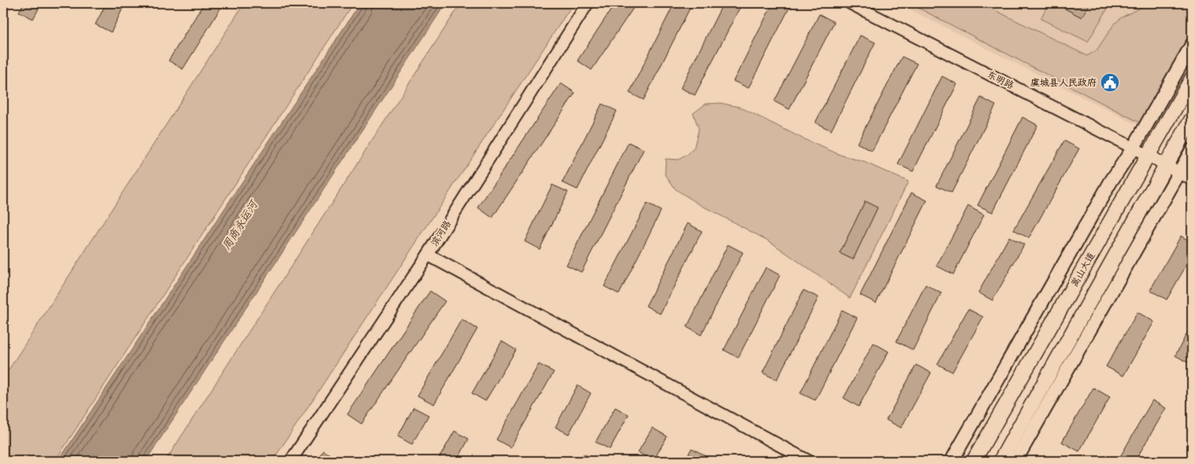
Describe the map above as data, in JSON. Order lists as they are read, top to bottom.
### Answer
{
  "streets": {
    "main road": ["嵩山大道"],
    "street": ["东明路", "滨河路"]
  },
  "crossings": [
    ["东明路", "嵩山大道"]
  ],
  "water": ["周商永运河"],
  "places": {
    "public building": ["虞城县人民政府"]
  }
}
